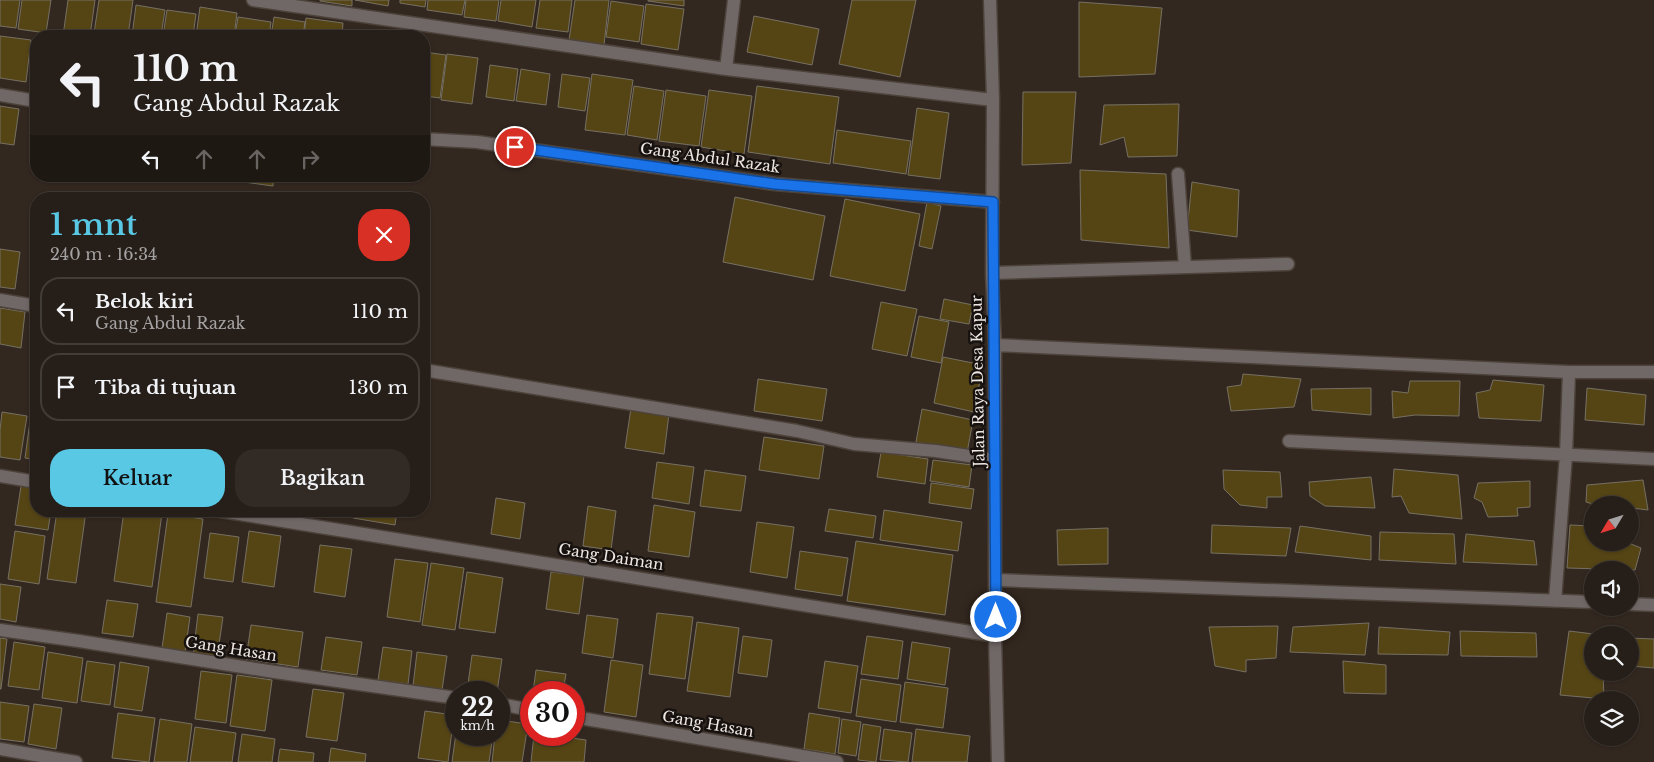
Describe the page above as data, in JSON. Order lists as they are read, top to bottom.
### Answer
{
  "streets": {
    "street": [
      "Gang Abdul Razak",
      "Jalan Raya Desa Kapur",
      "Gang Daiman",
      "Gang Hasan"
    ]
  },
  "crossings": [
    ["Gang Abdul Razak", "Jalan Raya Desa Kapur"],
    ["Jalan Raya Desa Kapur", "Gang Daiman"]
  ],
  "north": "bottom left",
  "page": {
    "turn": ["110 m", "Gang Abdul Razak"],
    "heading": ["1 mnt", "240 m · 16:34"],
    "list": [
      {
        "name": "Belok kiri",
        "note": "Gang Abdul Razak",
        "value": "110 m"
      },
      {
        "name": "Tiba di tujuan",
        "value": "130 m"
      }
    ],
    "buttons": ["Keluar", "Bagikan"],
    "speed": "22 km/h",
    "limit": "30"
  }
}
